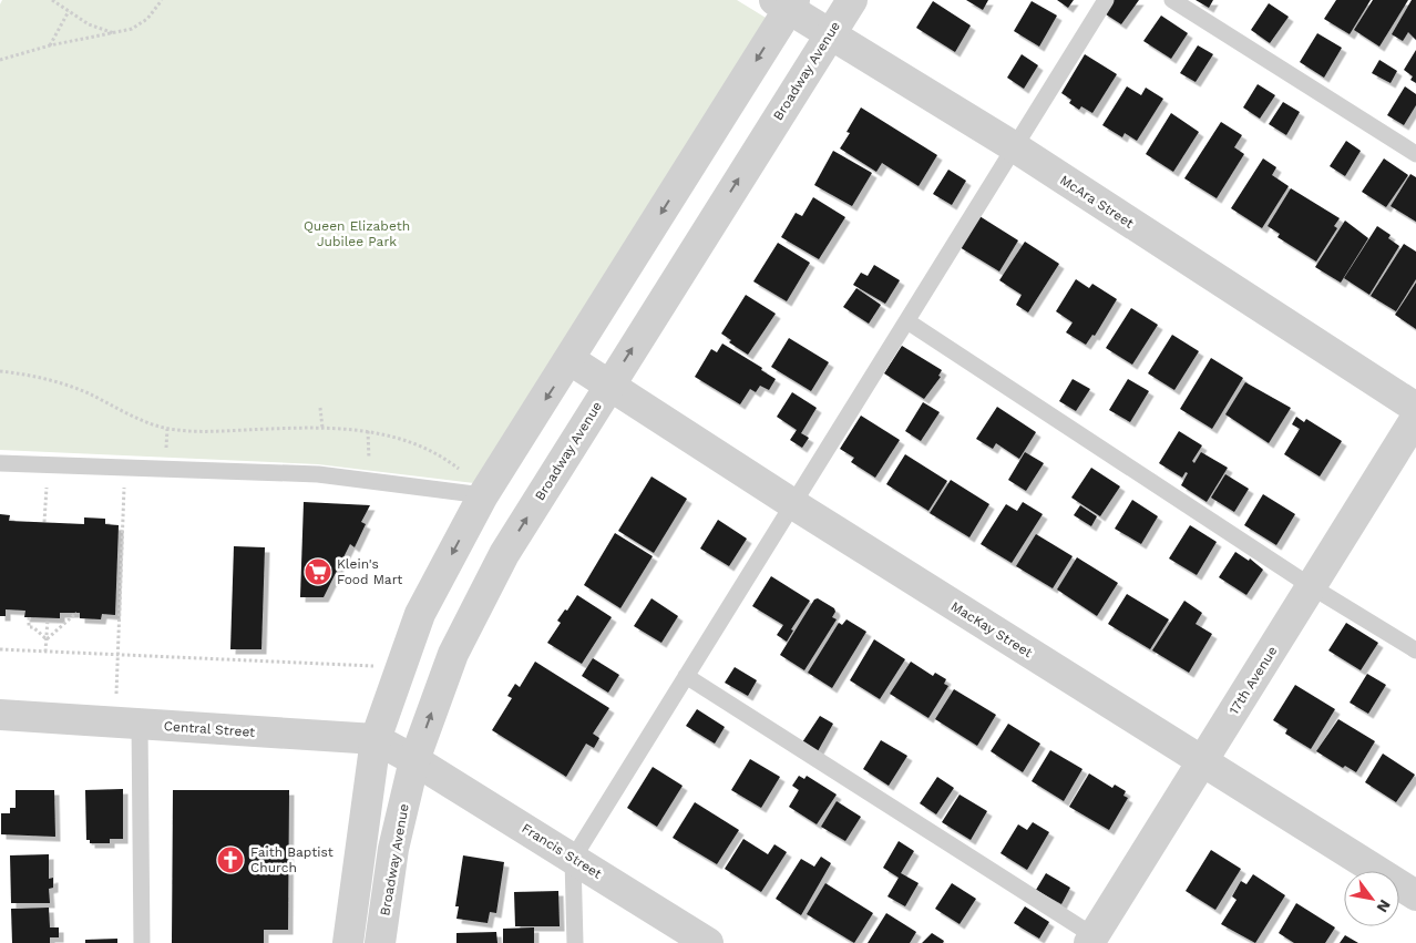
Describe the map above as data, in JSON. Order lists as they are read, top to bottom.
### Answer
{
  "streets": {
    "street": [
      "Broadway Avenue",
      "McAra Street",
      "MacKay Street",
      "17th Avenue",
      "Central Street",
      "Francis Street"
    ]
  },
  "crossings": [
    ["Broadway Avenue", "McAra Street"],
    ["Broadway Avenue", "MacKay Street"],
    ["Broadway Avenue", "Central Street"],
    ["Broadway Avenue", "Francis Street"],
    ["MacKay Street", "17th Avenue"],
    ["Central Street", "Francis Street"]
  ],
  "parks": ["Queen Elizabeth Jubilee Park"],
  "places": {
    "supermarket": ["Klein's Food Mart"],
    "church": ["Faith Baptist Church"]
  },
  "north": "bottom right"
}
